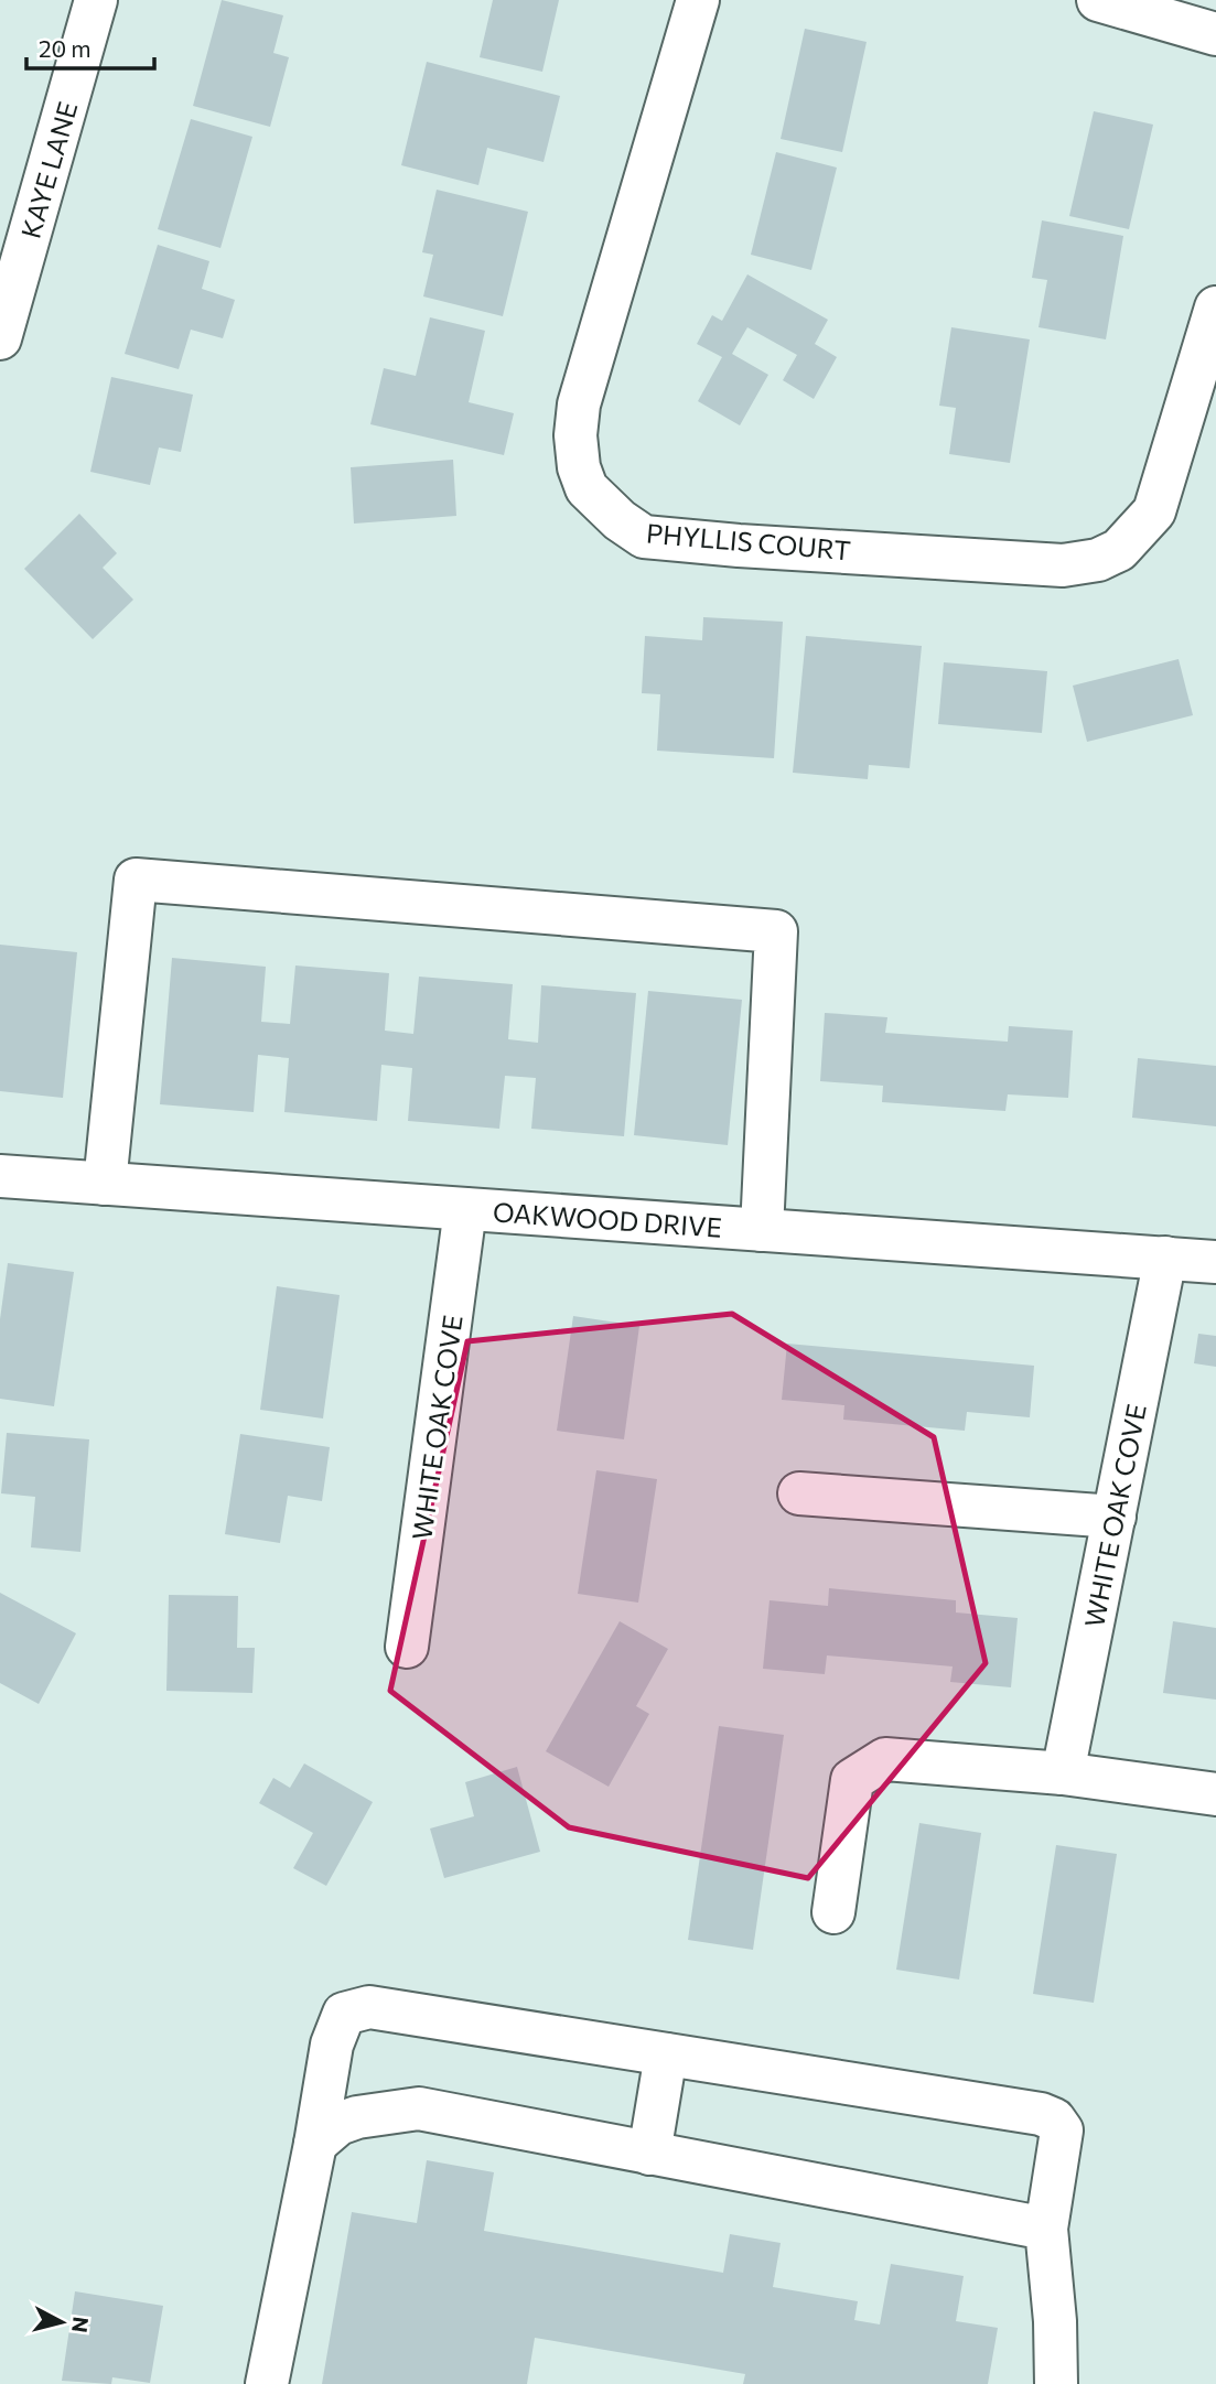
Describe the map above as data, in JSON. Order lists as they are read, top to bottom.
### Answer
{
  "streets": {
    "street": [
      "KAYE LANE",
      "PHYLLIS COURT",
      "OAKWOOD DRIVE",
      "WHITE OAK COVE"
    ]
  },
  "crossings": [
    ["OAKWOOD DRIVE", "WHITE OAK COVE"]
  ],
  "scale_bar": "20 m",
  "north": "right"
}
